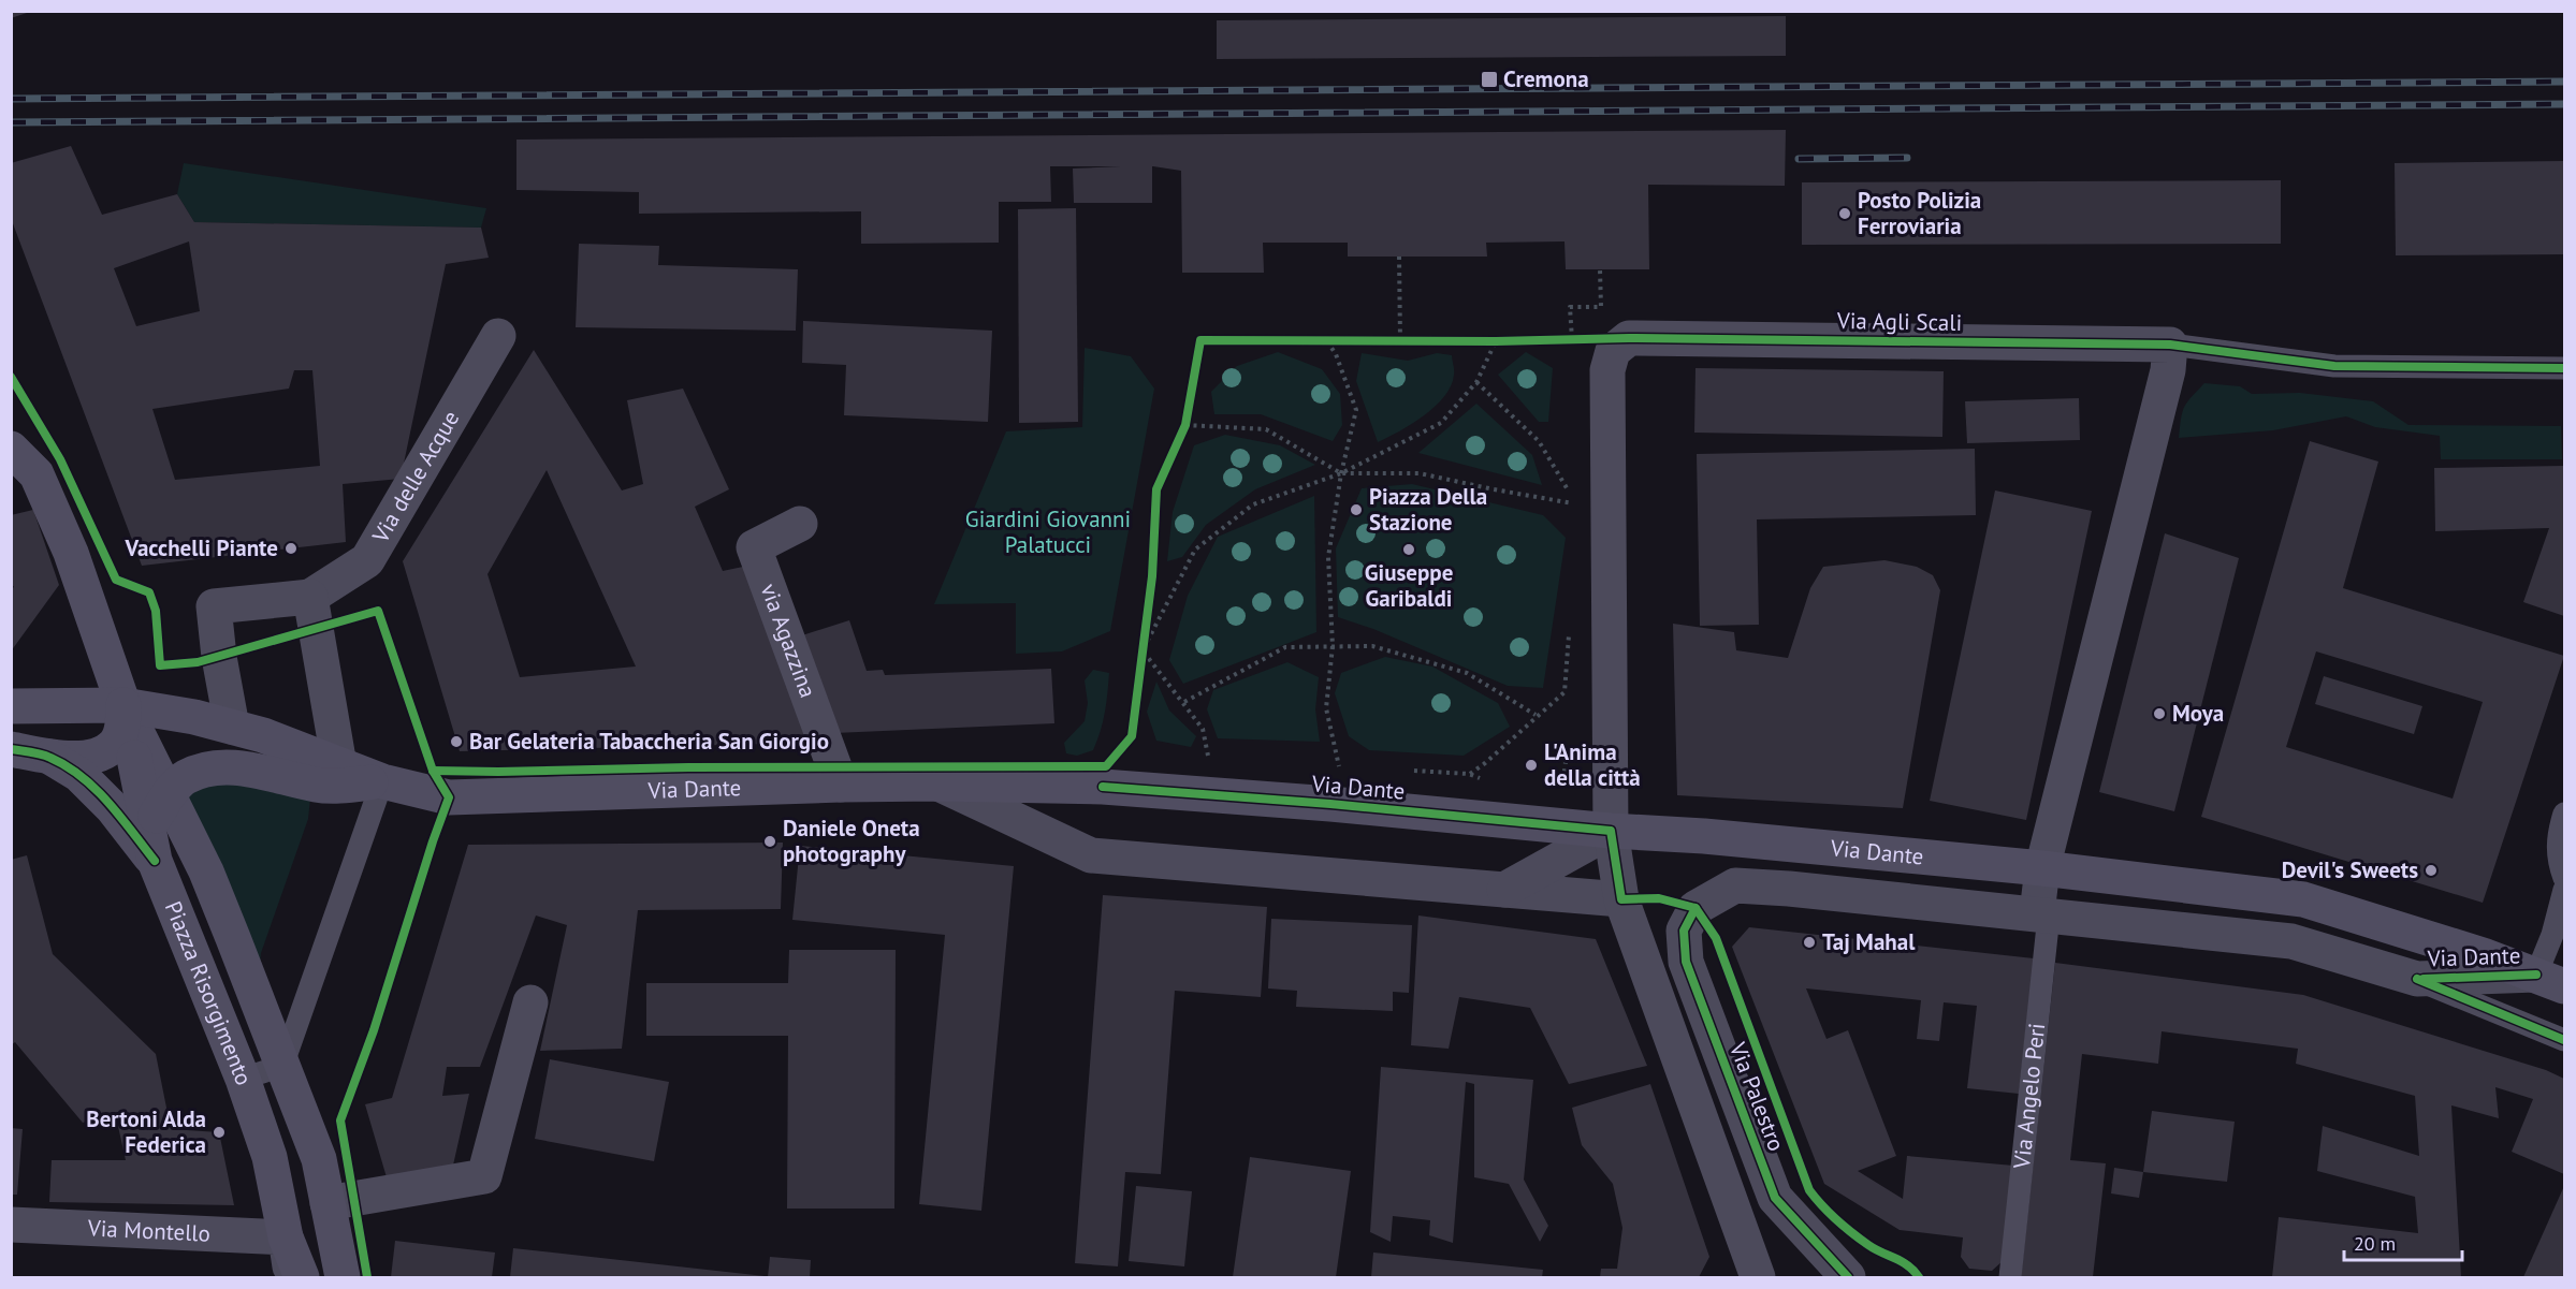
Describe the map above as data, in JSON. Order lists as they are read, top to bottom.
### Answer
{
  "streets": {
    "main road": ["Via Dante", "Piazza Risorgimento"],
    "street": [
      "Via Agli Scali",
      "Via delle Acque",
      "via Agazzina",
      "Via Palestro",
      "Via Montello"
    ],
    "lane": ["Via Angelo Peri"]
  },
  "crossings": [
    ["via Agazzina", "Via Dante"],
    ["Via Dante", "Via Palestro"],
    ["Via Dante", "Via Angelo Peri"],
    ["Piazza Risorgimento", "Via Montello"]
  ],
  "parks": ["Giardini Giovanni Palatucci"],
  "places": {
    "transit": ["Cremona"],
    "other": [
      "Posto Polizia Ferroviaria",
      "Piazza Della Stazione",
      "Vacchelli Piante",
      "Giuseppe Garibaldi",
      "Moya",
      "Bar Gelateria Tabaccheria San Giorgio",
      "L'Anima della città",
      "Daniele Oneta photography",
      "Devil's Sweets",
      "Taj Mahal",
      "Bertoni Alda Federica"
    ]
  },
  "scale_bar": "20 m"
}
